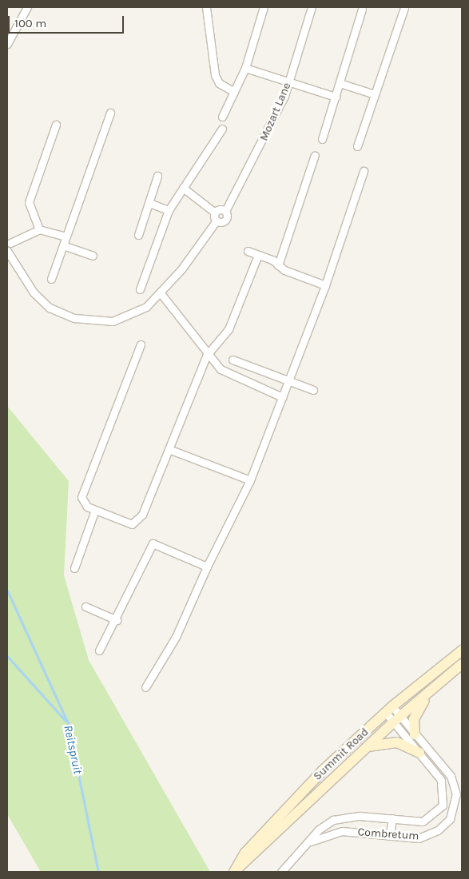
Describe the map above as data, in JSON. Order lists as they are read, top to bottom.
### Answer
{
  "streets": {
    "main road": ["Summit Road"],
    "street": ["Mozart Lane", "Combretum"]
  },
  "crossings": [
    ["Summit Road", "Combretum"]
  ],
  "water": ["Reitspruit"],
  "scale_bar": "100 m"
}
